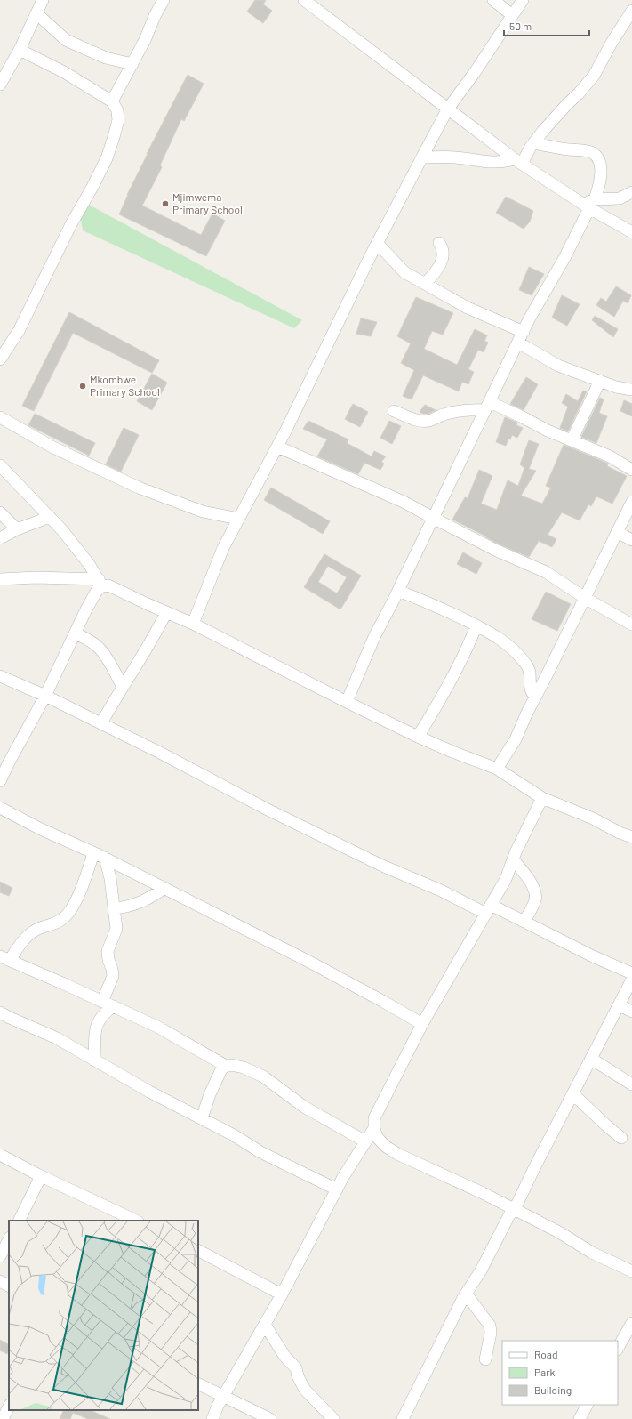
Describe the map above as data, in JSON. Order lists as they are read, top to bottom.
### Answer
{
  "places": ["Mjimwema Primary School", "Mkombwe Primary School"],
  "legend": ["Road", "Park", "Building"],
  "scale_bar": "50 m"
}
